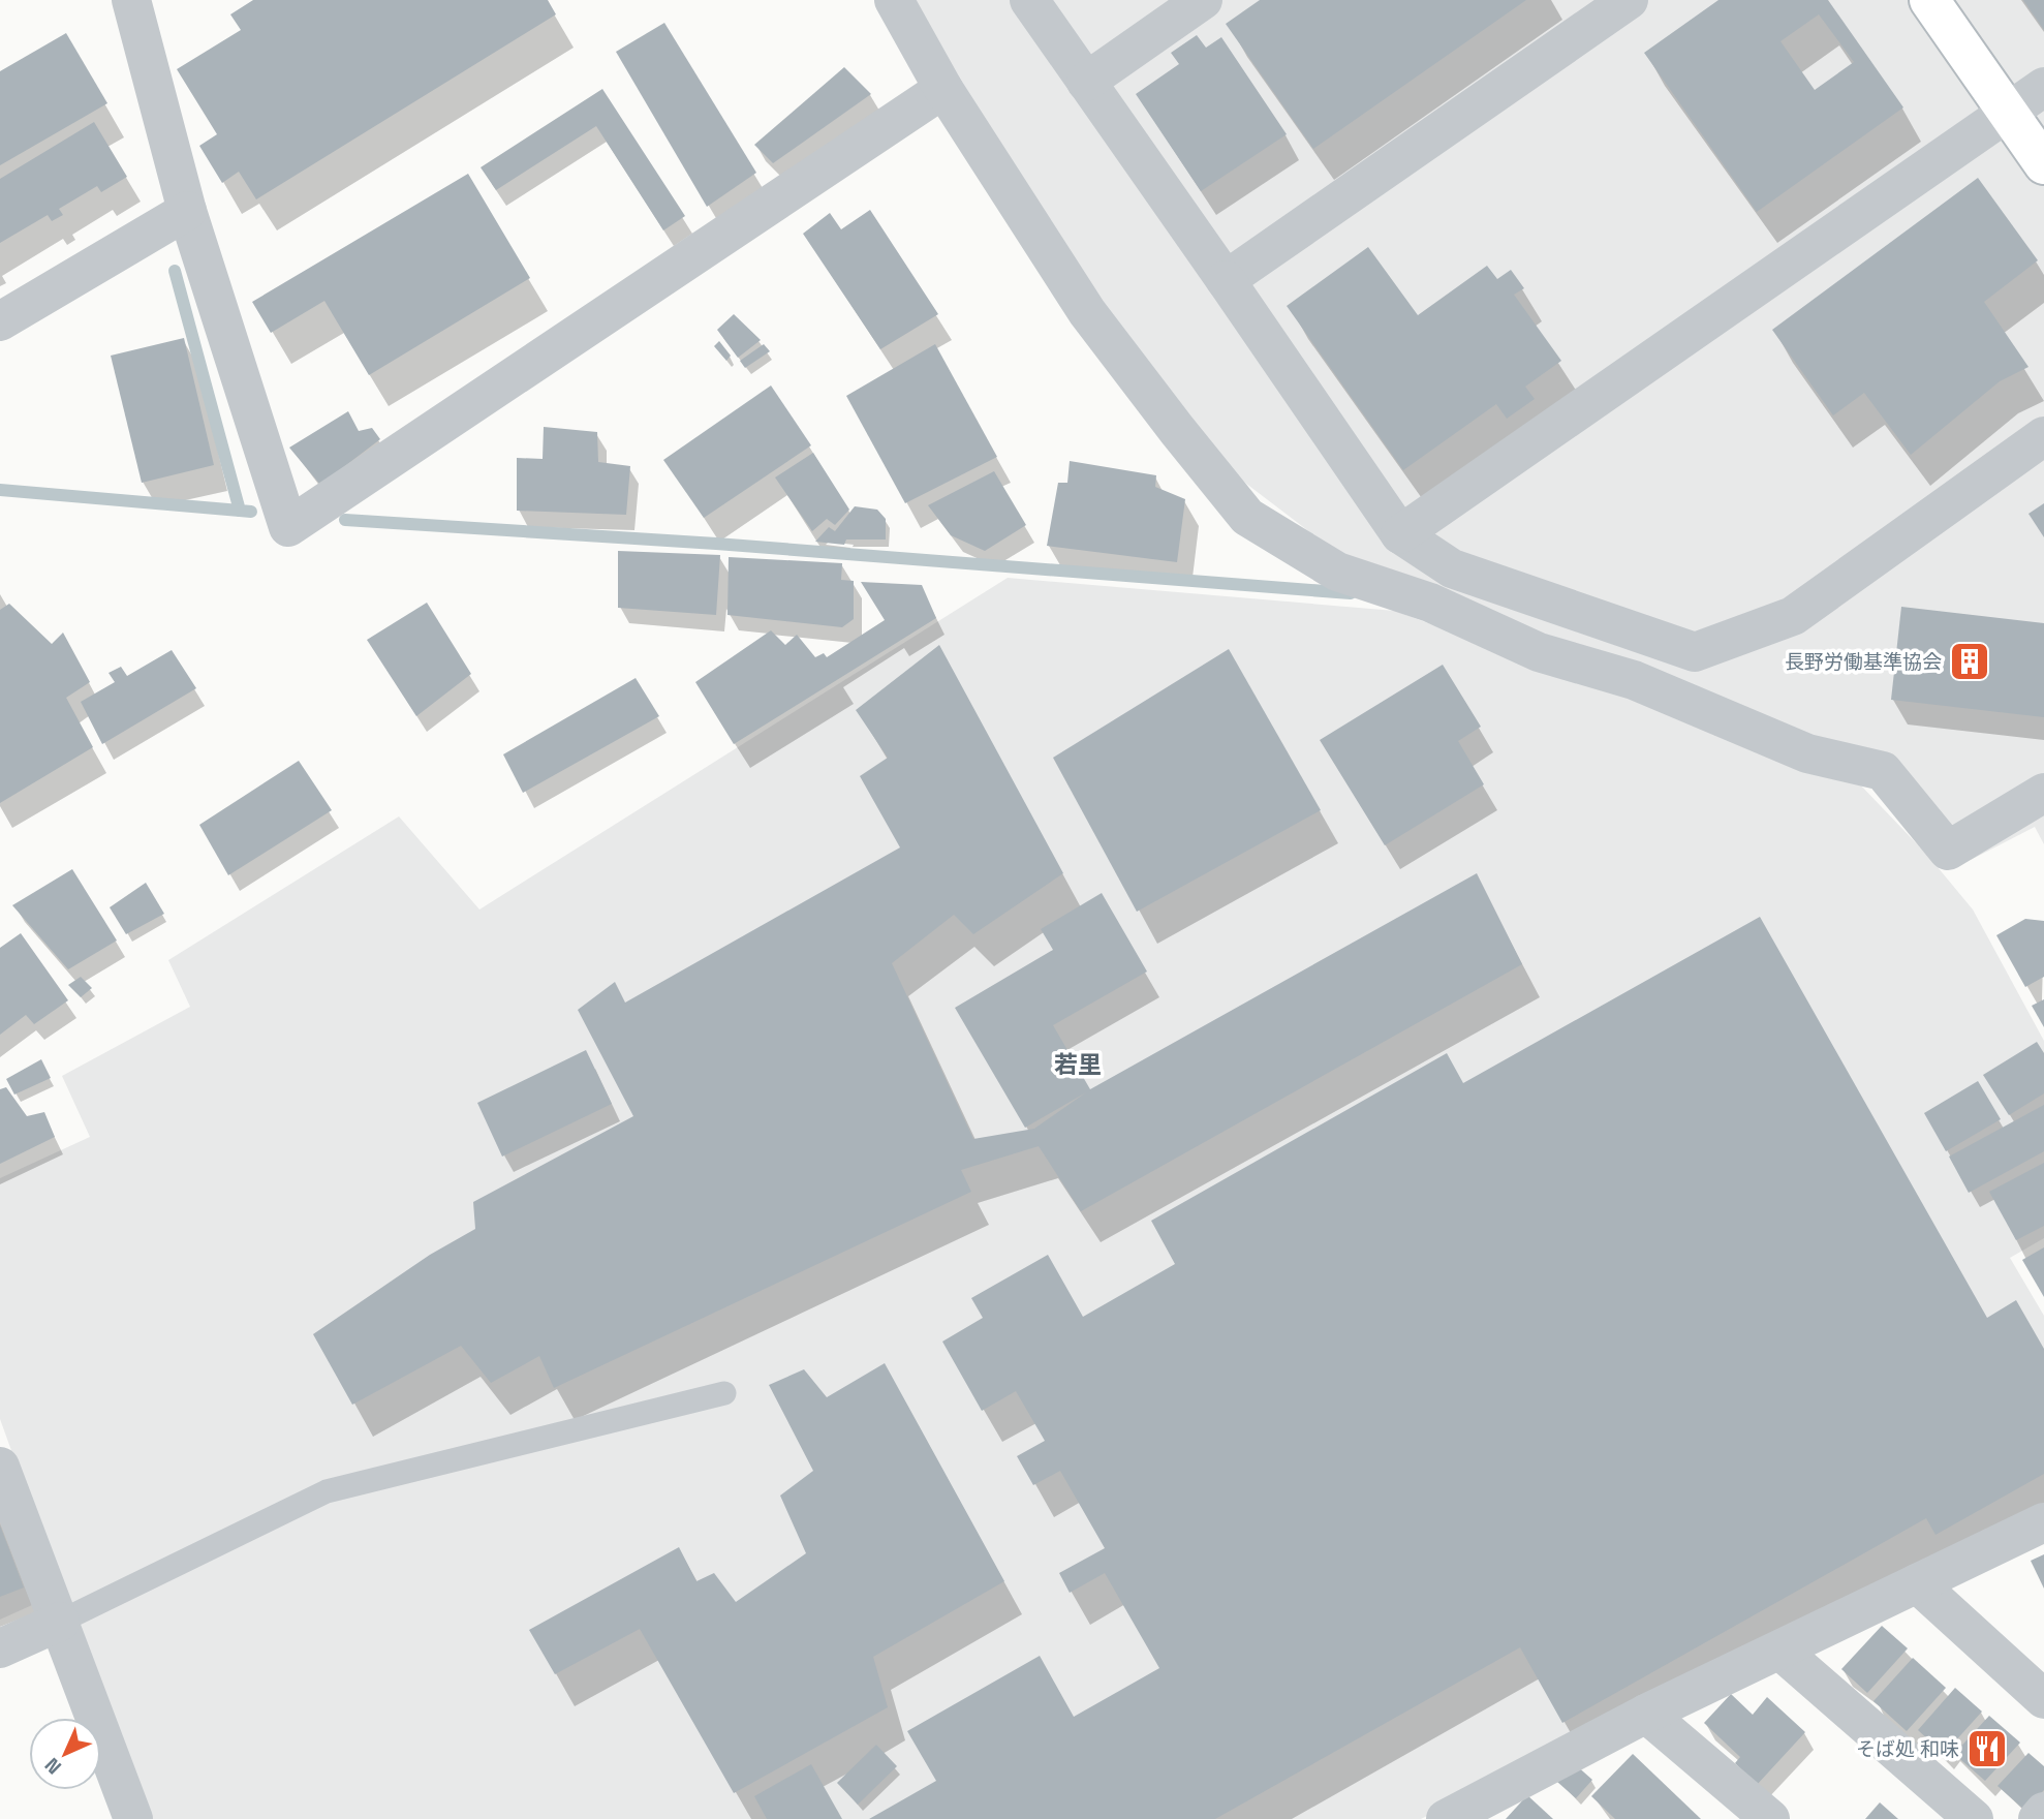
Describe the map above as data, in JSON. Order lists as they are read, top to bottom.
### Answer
{
  "districts": ["若里"],
  "places": {
    "building": ["長野労働基準協会"],
    "restaurant": ["そば処 和味"]
  },
  "north": "bottom left"
}
